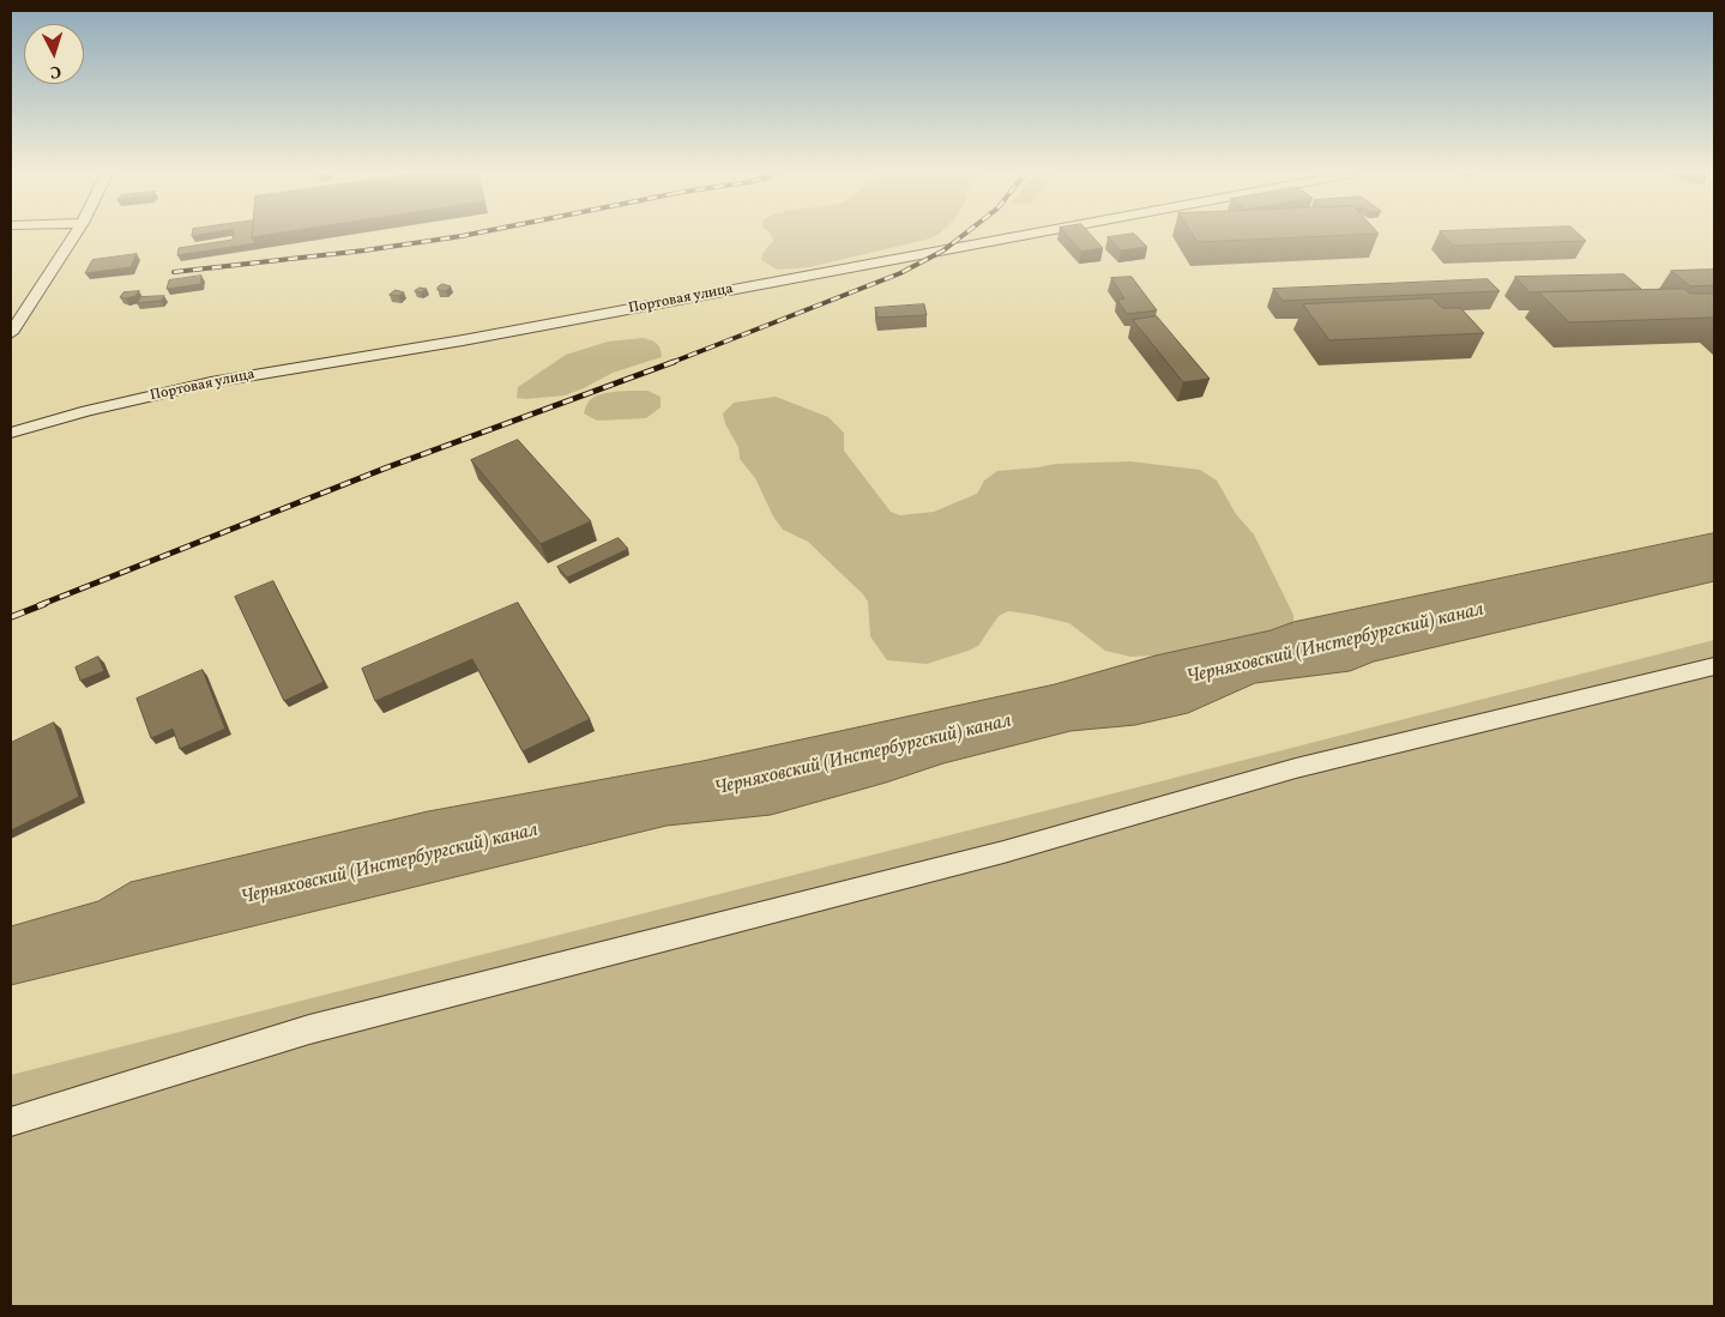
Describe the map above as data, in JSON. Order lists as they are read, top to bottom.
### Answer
{
  "streets": {
    "street": ["Портовая улица"]
  },
  "water": ["Черняховский (Инстербургский) канал"],
  "north": "bottom"
}
